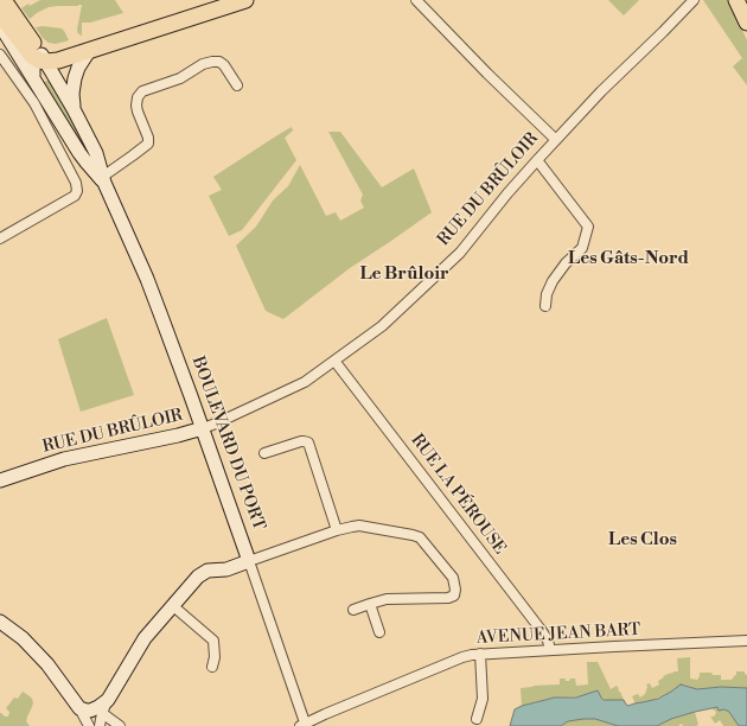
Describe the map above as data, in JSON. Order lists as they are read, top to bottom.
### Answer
{
  "streets": {
    "main road": ["BOULEVARD DU PORT"],
    "street": ["RUE DU BRÛLOIR", "RUE LA PÉROUSE", "AVENUE JEAN BART"]
  },
  "crossings": [
    ["RUE DU BRÛLOIR", "BOULEVARD DU PORT"],
    ["RUE DU BRÛLOIR", "RUE LA PÉROUSE"],
    ["BOULEVARD DU PORT", "AVENUE JEAN BART"],
    ["RUE LA PÉROUSE", "AVENUE JEAN BART"]
  ],
  "districts": ["Les Gâts-Nord", "Le Brûloir", "Les Clos"]
}
